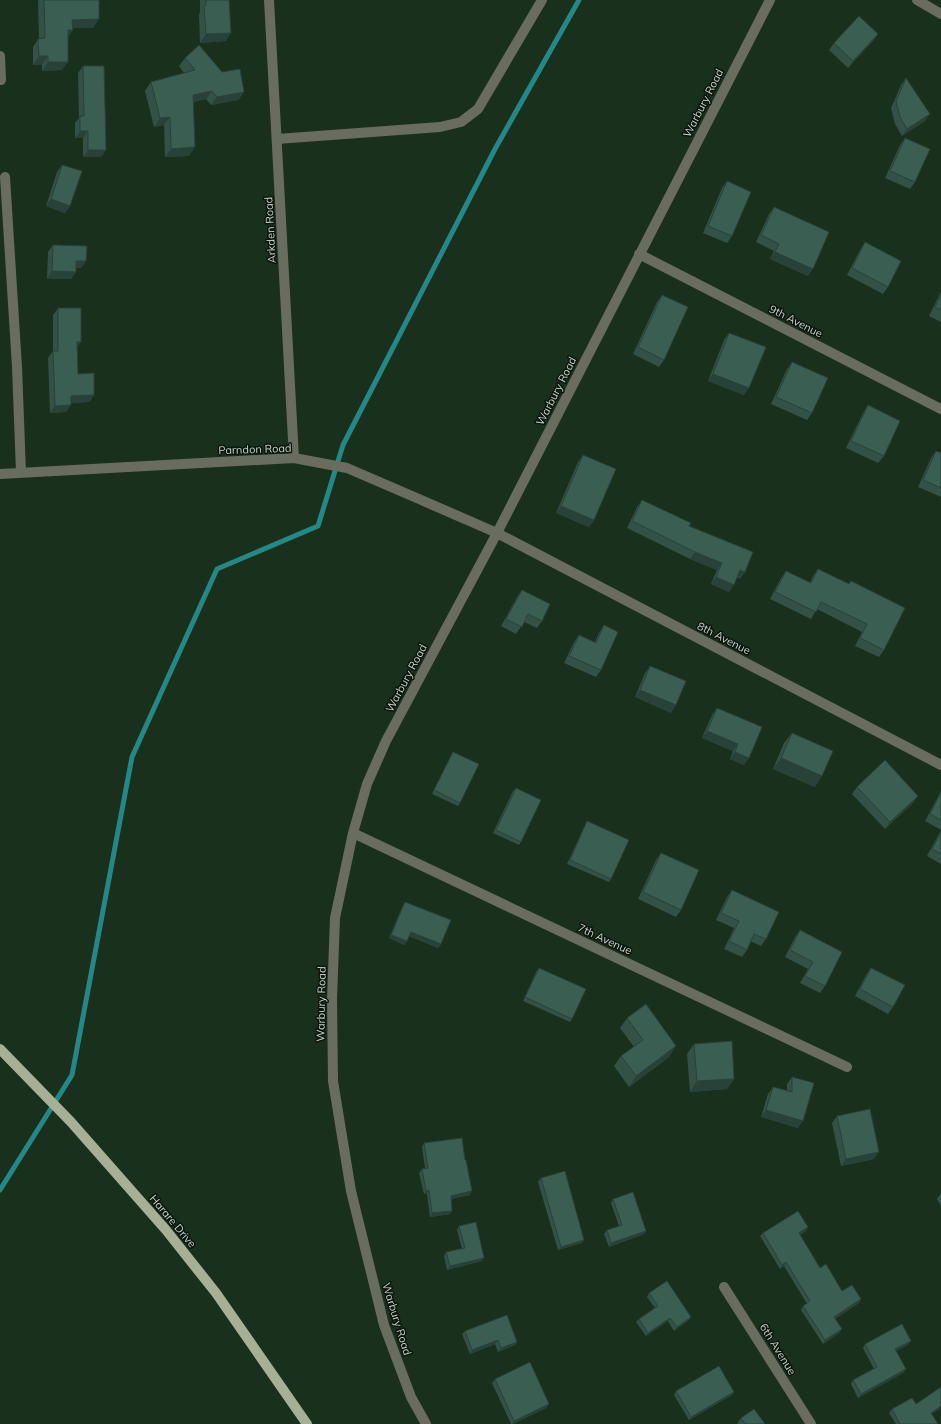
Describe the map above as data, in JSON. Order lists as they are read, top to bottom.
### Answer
{
  "streets": {
    "main road": ["Harare Drive"],
    "street": [
      "Warbury Road",
      "Arkden Road",
      "9th Avenue",
      "Parndon Road",
      "8th Avenue",
      "7th Avenue",
      "6th Avenue"
    ]
  },
  "crossings": [
    ["Warbury Road", "9th Avenue"],
    ["Warbury Road", "Parndon Road"],
    ["Warbury Road", "8th Avenue"],
    ["Warbury Road", "7th Avenue"],
    ["Arkden Road", "Parndon Road"],
    ["Parndon Road", "8th Avenue"]
  ]
}
